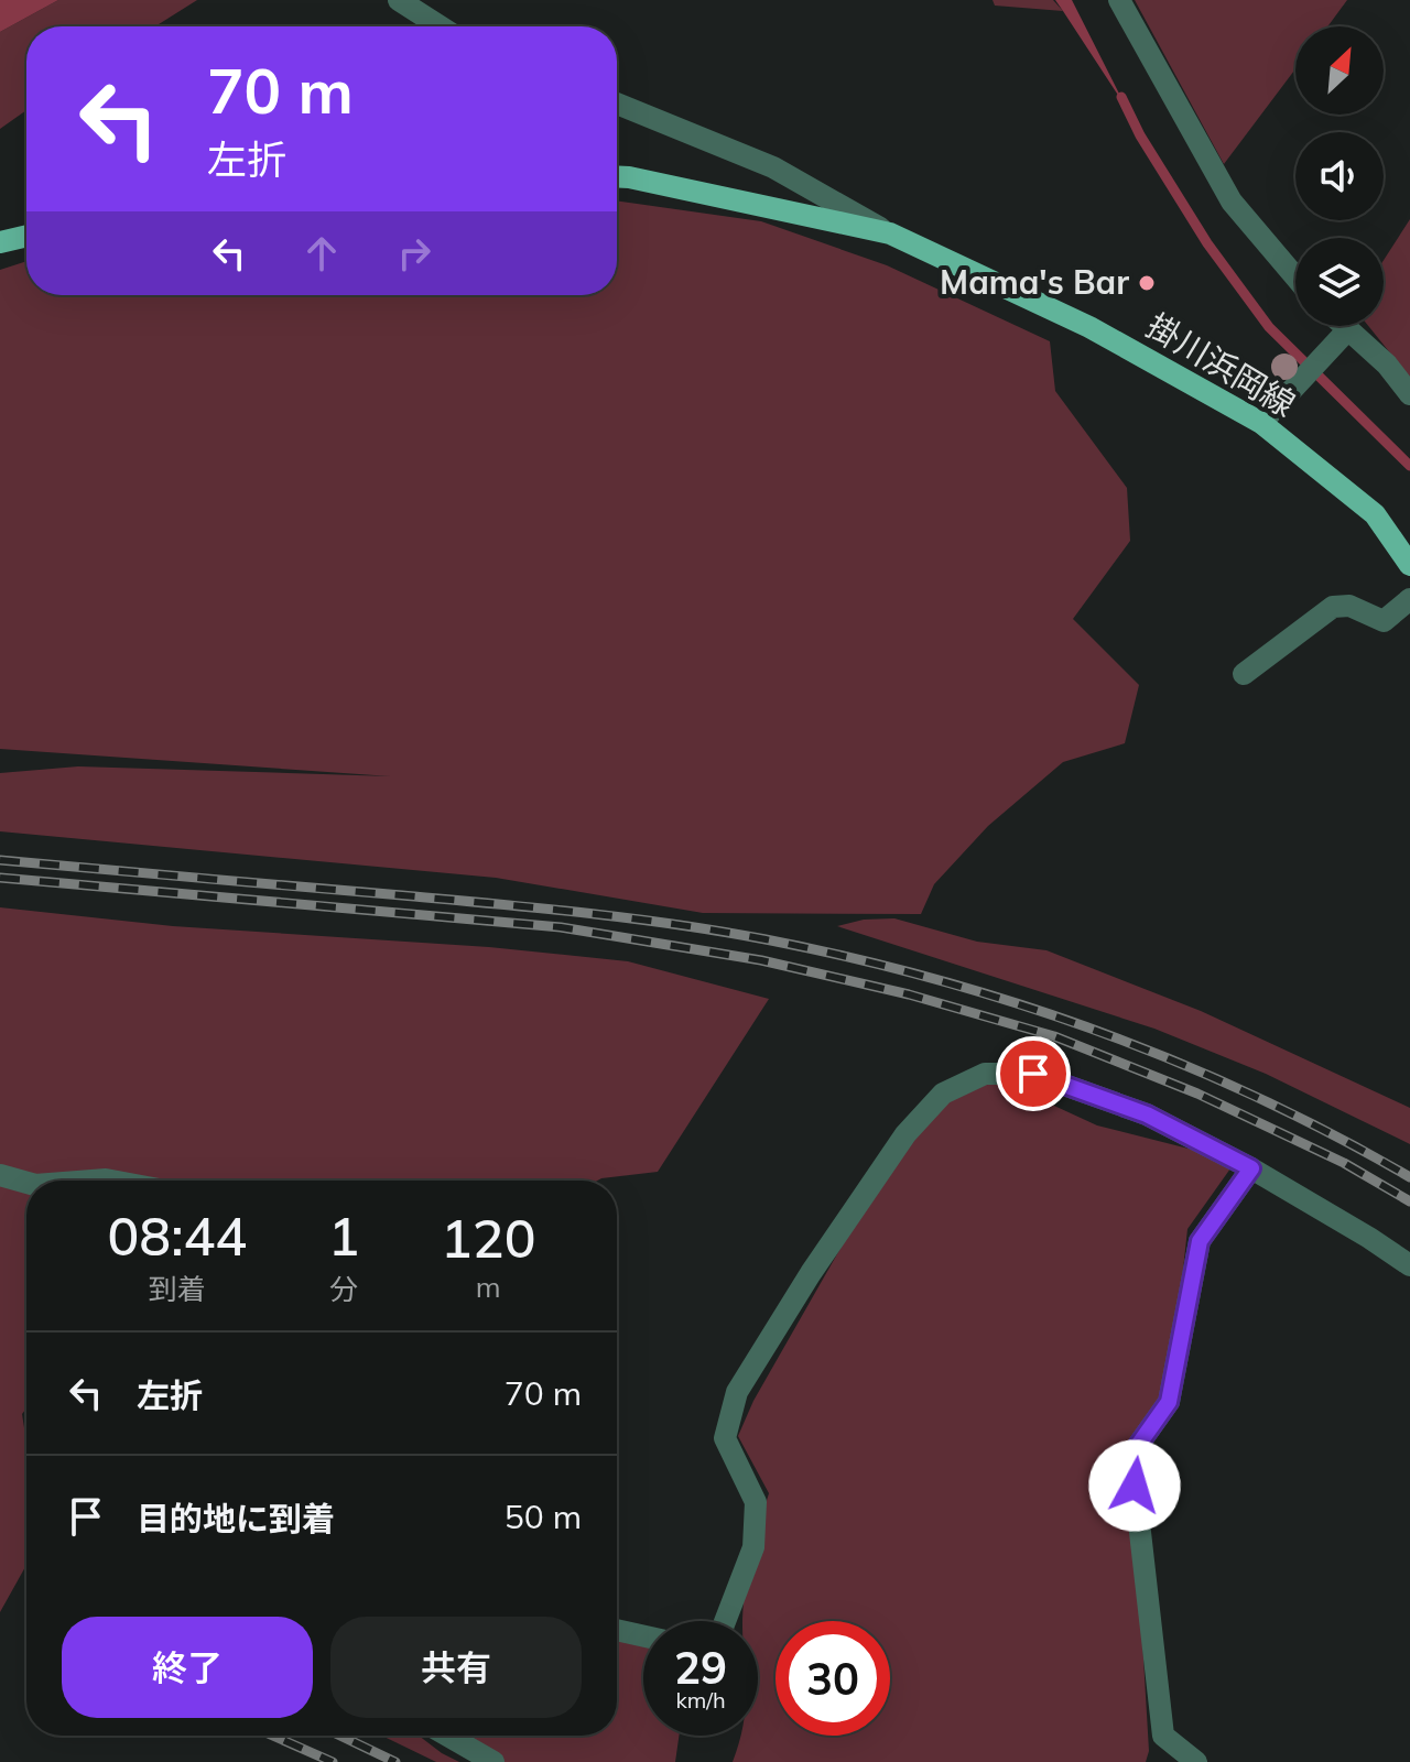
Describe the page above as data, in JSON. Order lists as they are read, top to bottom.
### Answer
{
  "streets": {
    "main road": ["掛川浜岡線"]
  },
  "places": ["Mama's Bar"],
  "north": "top right",
  "page": {
    "turn": ["70 m", "左折"],
    "eta": [
      "08:44",
      "到着",
      "1",
      "分",
      "120",
      "m"
    ],
    "list": [
      {
        "name": "左折",
        "value": "70 m"
      },
      {
        "name": "目的地に到着",
        "value": "50 m"
      }
    ],
    "buttons": ["終了", "共有"],
    "speed": "29 km/h",
    "limit": "30"
  }
}
